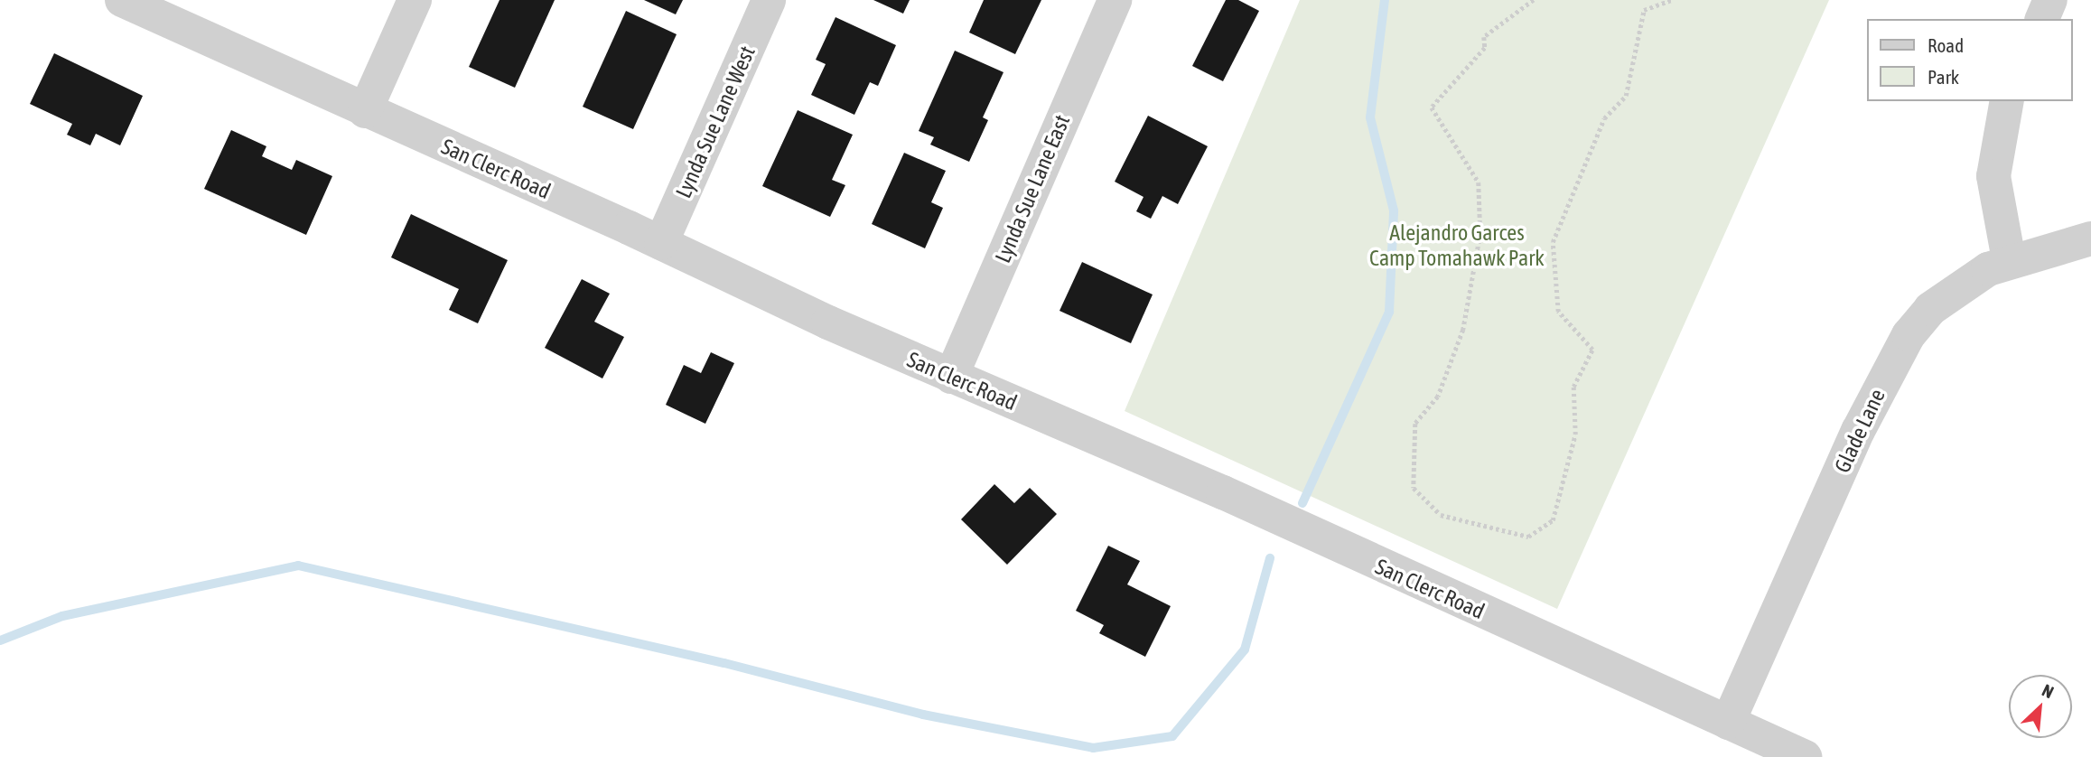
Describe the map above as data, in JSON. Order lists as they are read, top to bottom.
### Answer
{
  "streets": {
    "street": [
      "Lynda Sue Lane West",
      "San Clerc Road",
      "Lynda Sue Lane East",
      "Glade Lane"
    ]
  },
  "crossings": [
    ["Lynda Sue Lane West", "San Clerc Road"],
    ["San Clerc Road", "Lynda Sue Lane East"],
    ["San Clerc Road", "Glade Lane"]
  ],
  "parks": ["Alejandro Garces Camp Tomahawk Park"],
  "legend": ["Road", "Park"],
  "north": "top right"
}
